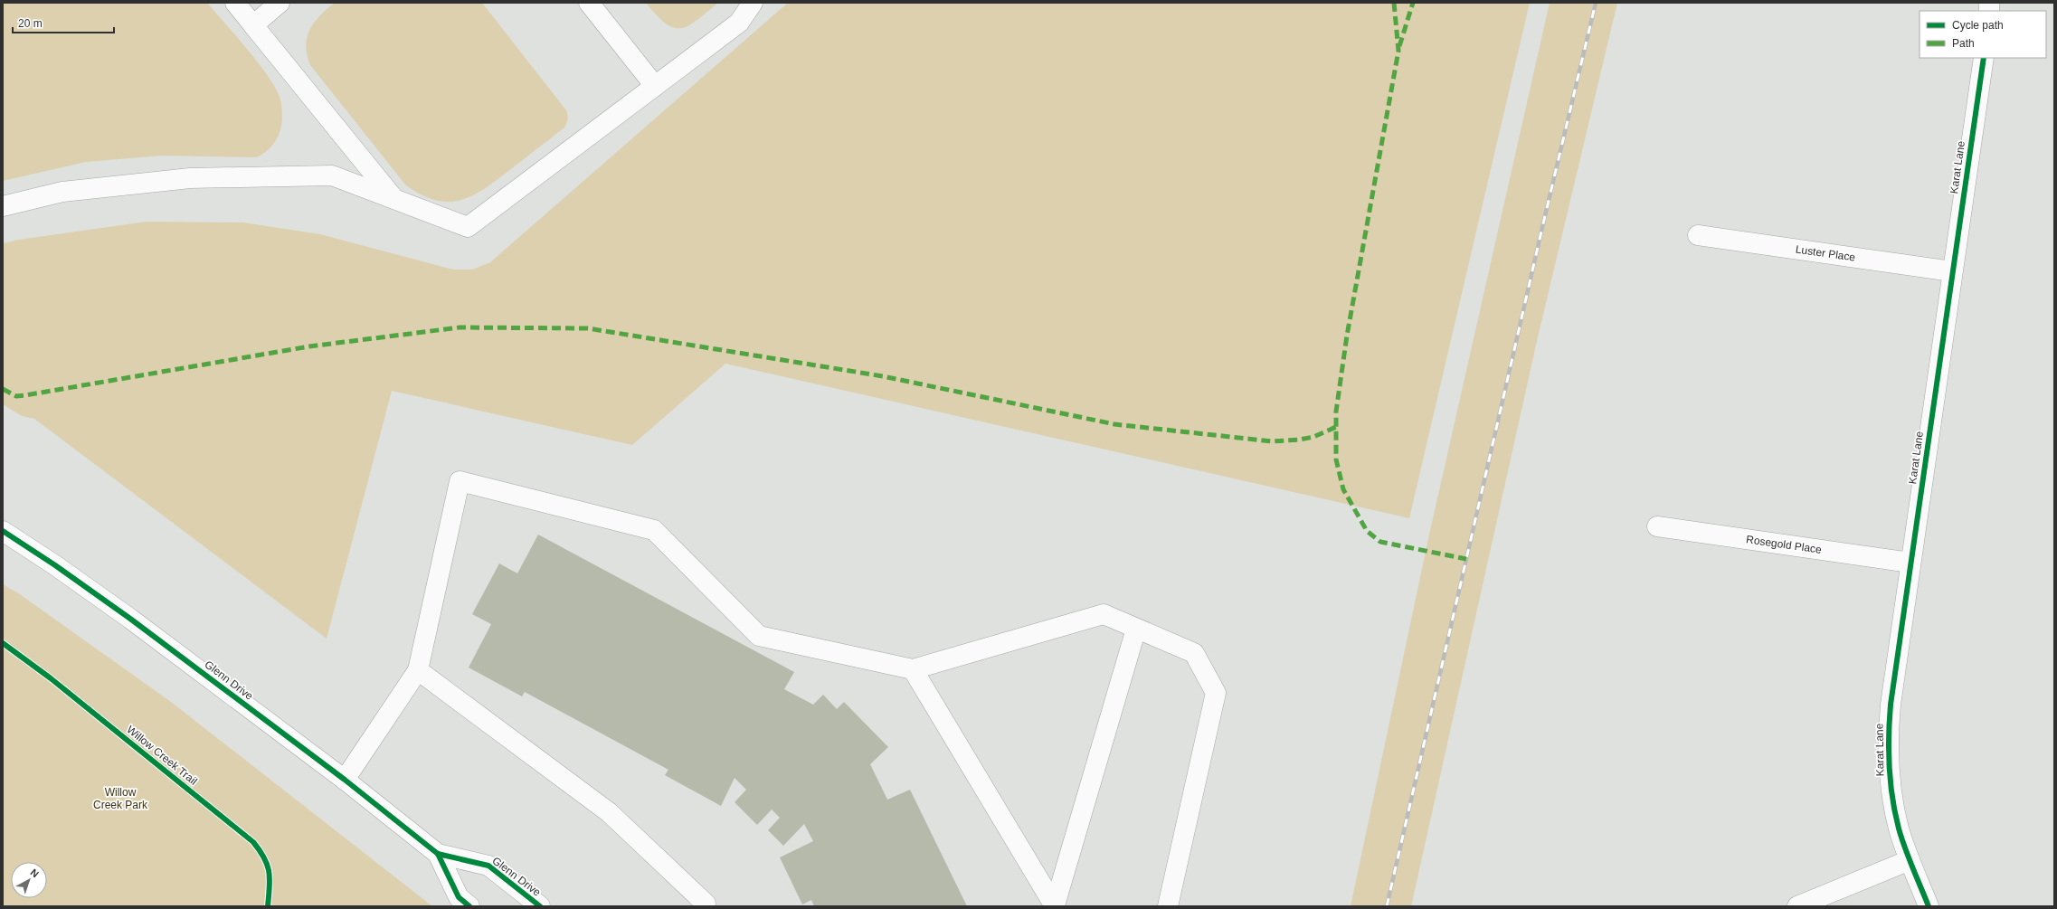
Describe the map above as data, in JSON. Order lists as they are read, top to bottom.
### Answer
{
  "streets": {
    "street": [
      "Karat Lane",
      "Luster Place",
      "Rosegold Place",
      "Glenn Drive"
    ],
    "cycle path": ["Willow Creek Trail"]
  },
  "crossings": [
    ["Karat Lane", "Luster Place"],
    ["Karat Lane", "Rosegold Place"]
  ],
  "parks": ["Willow Creek Park"],
  "legend": ["Cycle path", "Path"],
  "scale_bar": "20 m",
  "north": "top right"
}
